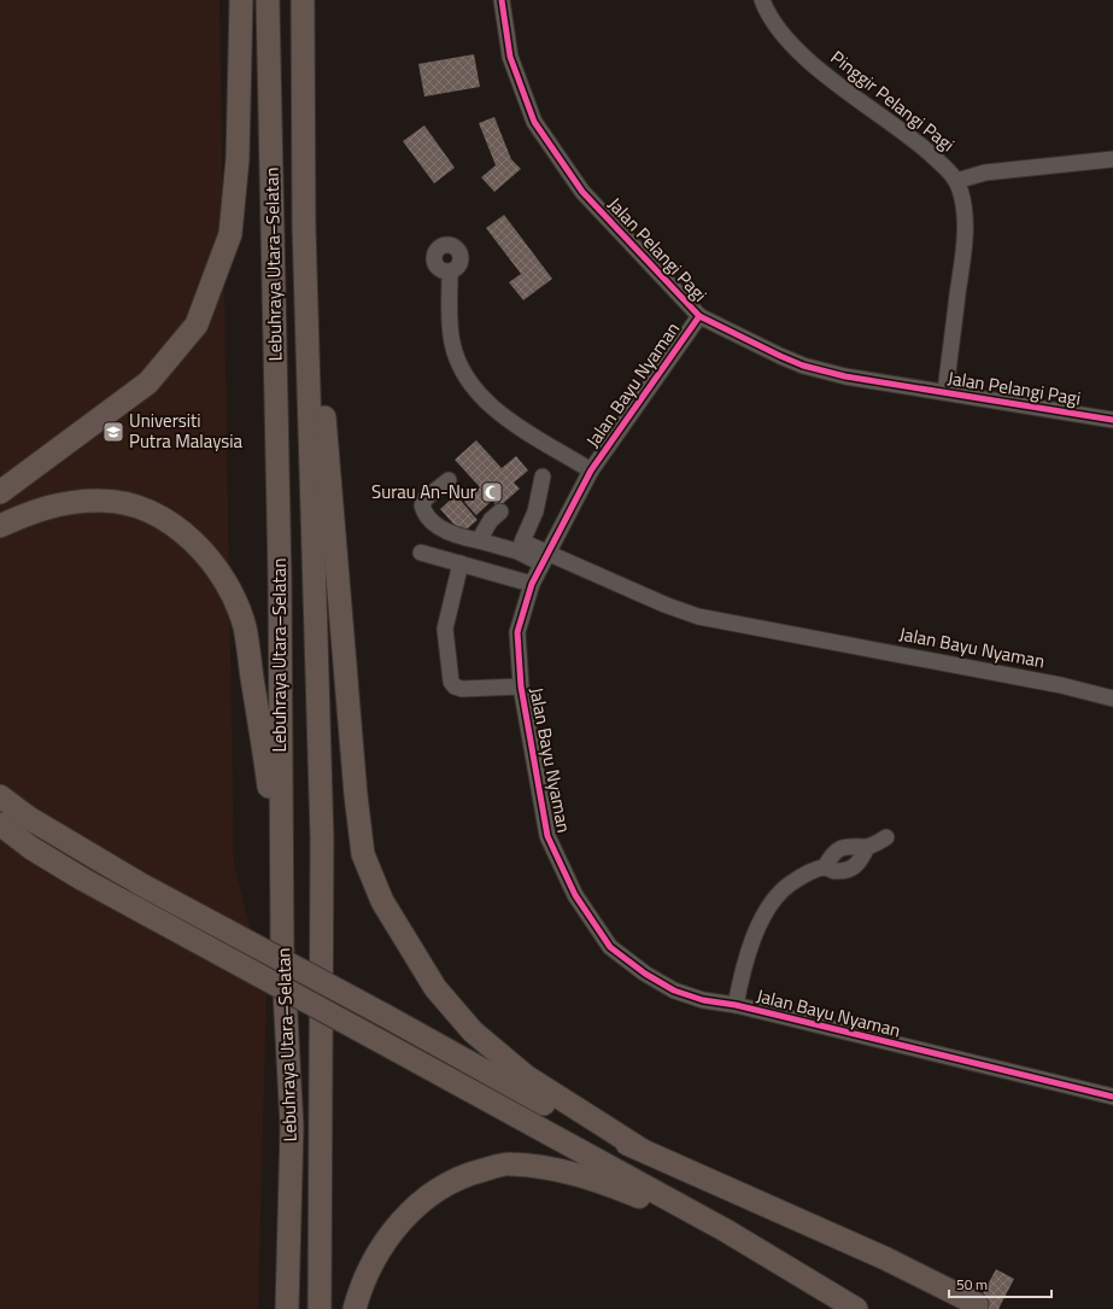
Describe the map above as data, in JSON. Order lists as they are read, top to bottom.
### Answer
{
  "streets": {
    "highway": ["Lebuhraya Utara–Selatan"],
    "street": ["Pinggir Pelangi Pagi", "Jalan Pelangi Pagi", "Jalan Bayu Nyaman"]
  },
  "crossings": [
    ["Jalan Pelangi Pagi", "Jalan Bayu Nyaman"]
  ],
  "places": {
    "school or university": ["Universiti Putra Malaysia"],
    "mosque": ["Surau An-Nur"]
  },
  "scale_bar": "50 m"
}
